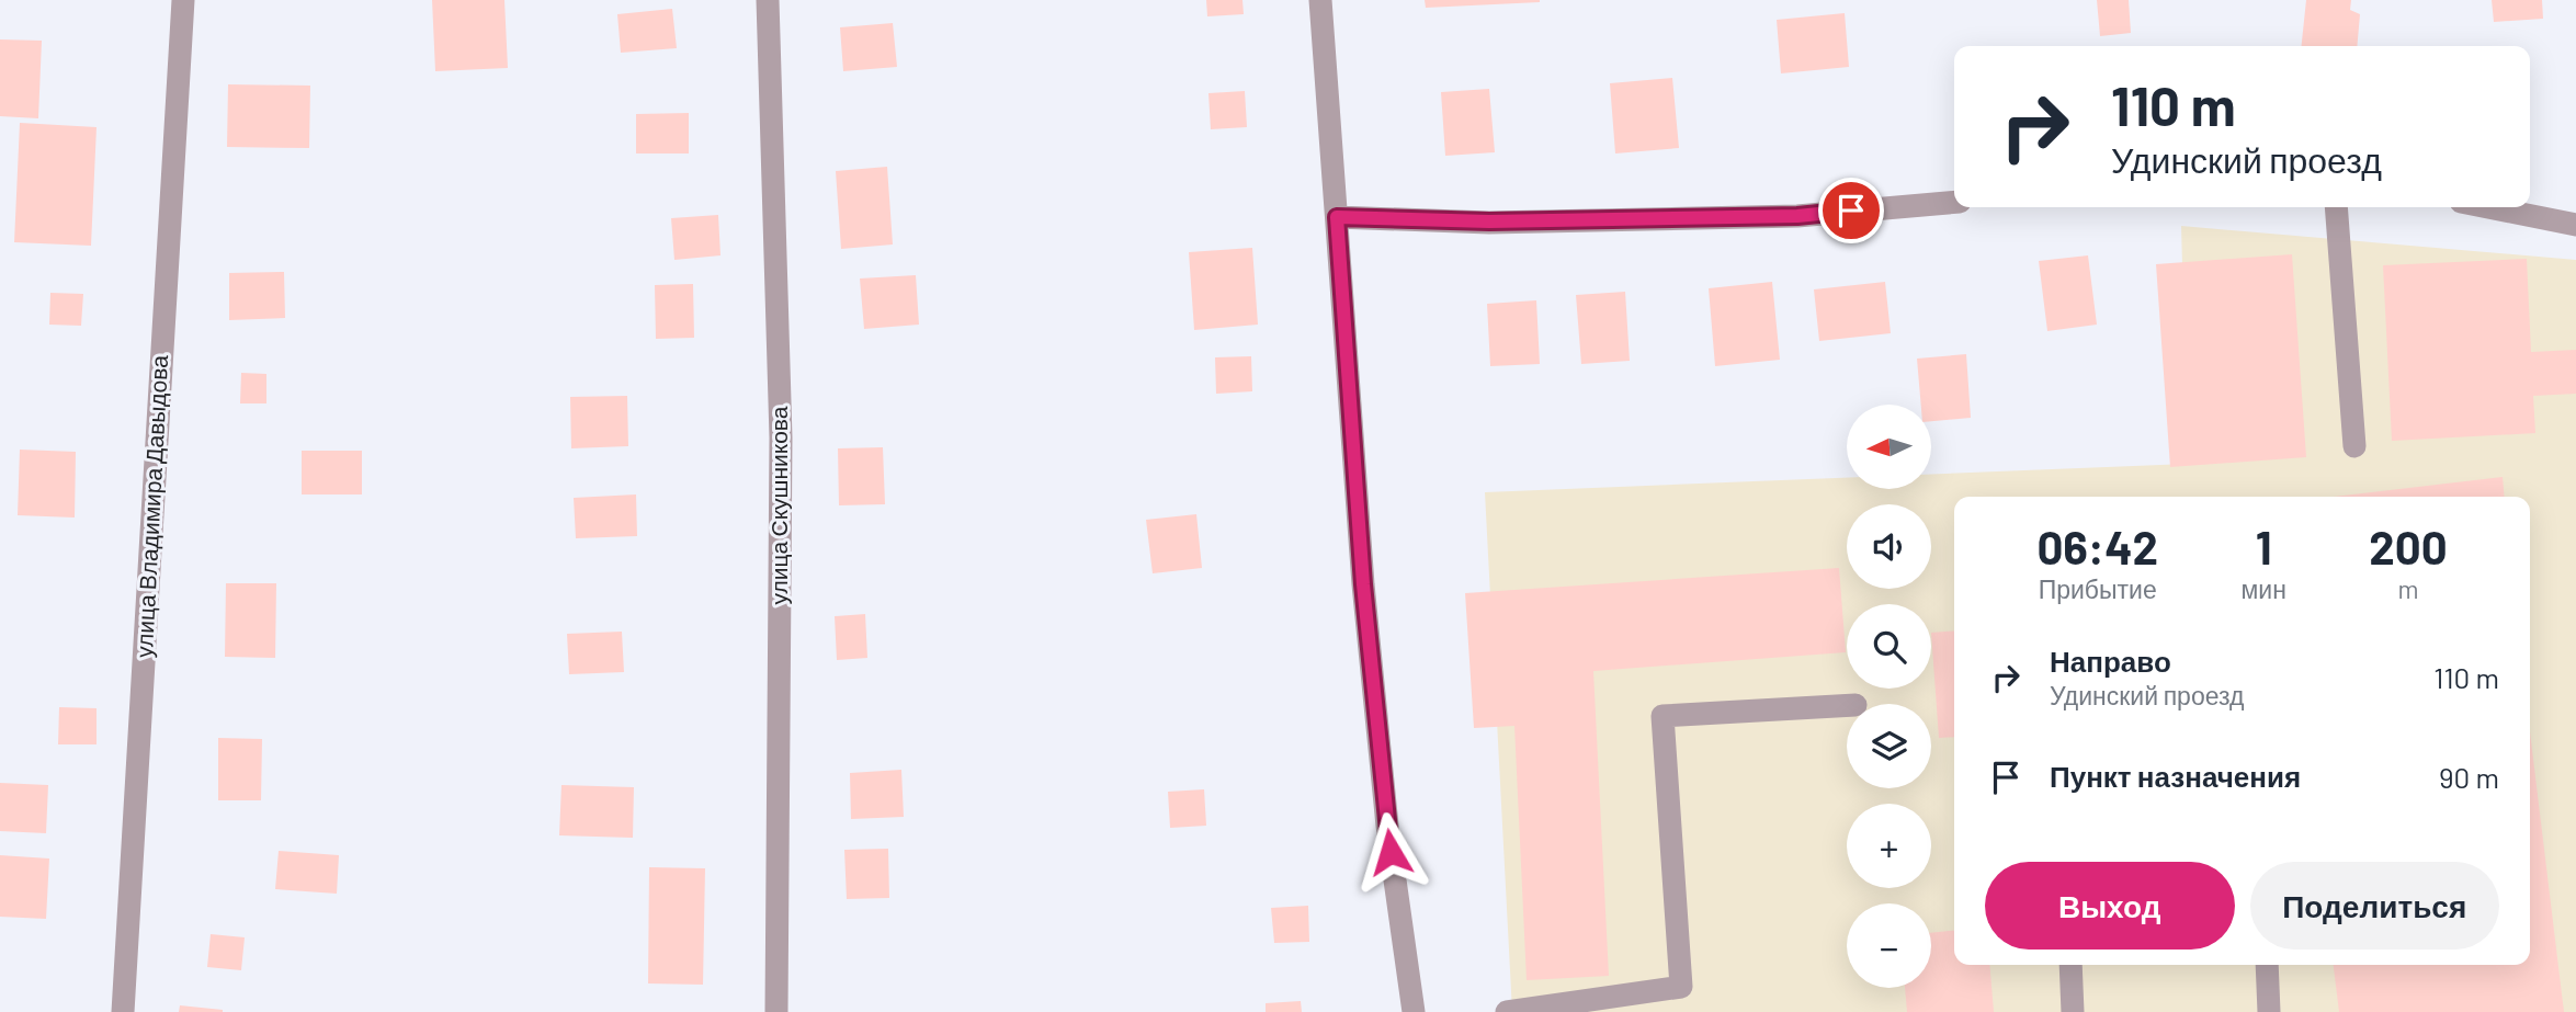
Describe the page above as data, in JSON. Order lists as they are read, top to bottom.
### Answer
{
  "streets": {
    "street": ["улица Скушникова", "улица Владимира Давыдова"]
  },
  "north": "left",
  "page": {
    "turn": ["110 m", "Удинский проезд"],
    "map_buttons": ["+", "−"],
    "eta": [
      "06:42",
      "Прибытие",
      "1",
      "мин",
      "200",
      "m"
    ],
    "list": [
      {
        "name": "Направо",
        "note": "Удинский проезд",
        "value": "110 m"
      },
      {
        "name": "Пункт назначения",
        "value": "90 m"
      }
    ],
    "buttons": ["Выход", "Поделиться"]
  }
}
